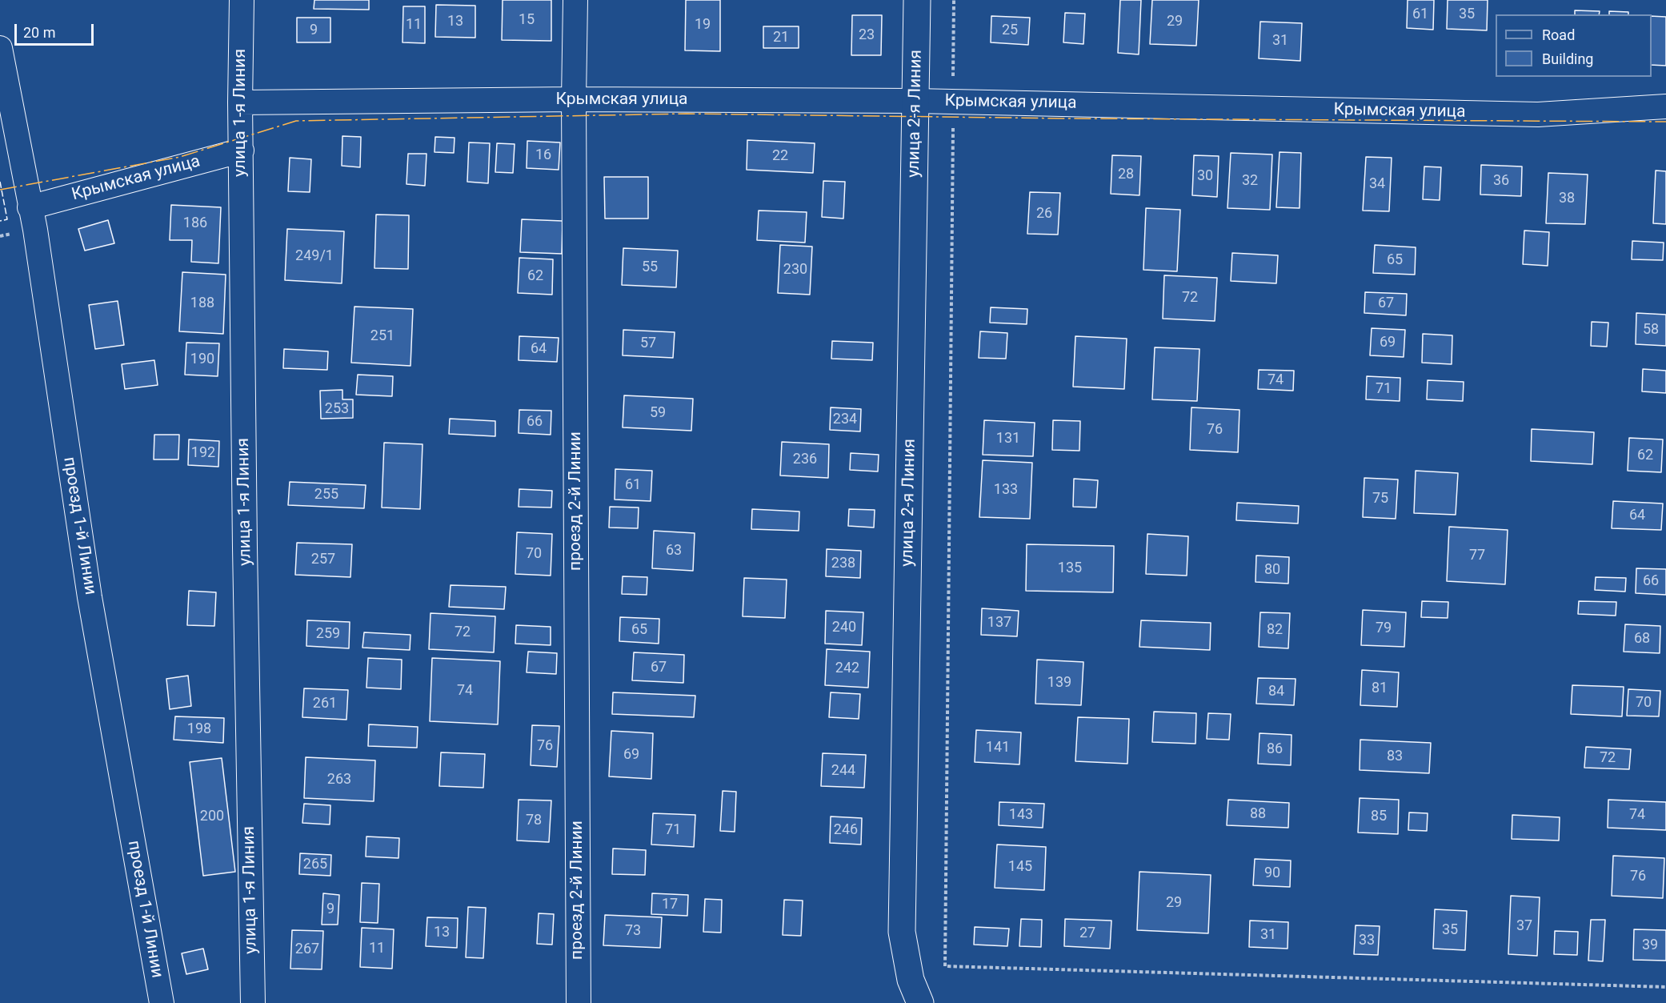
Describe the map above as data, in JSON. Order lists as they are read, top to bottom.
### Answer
{
  "streets": {
    "street": [
      "Крымская улица",
      "улица 1-я Линия",
      "улица 2-я Линия",
      "проезд 2-й Линии",
      "проезд 1-й Линии"
    ]
  },
  "crossings": [
    ["Крымская улица", "улица 1-я Линия"],
    ["Крымская улица", "улица 2-я Линия"],
    ["Крымская улица", "проезд 2-й Линии"],
    ["Крымская улица", "проезд 1-й Линии"]
  ],
  "house_numbers": [
    "61",
    "35",
    "15",
    "13",
    "29",
    "11",
    "19",
    "9",
    "25",
    "23",
    "21",
    "31",
    "16",
    "22",
    "28",
    "30",
    "32",
    "36",
    "34",
    "38",
    "26",
    "186",
    "249/1",
    "65",
    "55",
    "230",
    "62",
    "72",
    "188",
    "67",
    "58",
    "251",
    "69",
    "57",
    "64",
    "190",
    "74",
    "71",
    "253",
    "59",
    "234",
    "66",
    "76",
    "131",
    "192",
    "62",
    "236",
    "61",
    "133",
    "255",
    "75",
    "64",
    "63",
    "70",
    "77",
    "257",
    "238",
    "135",
    "80",
    "66",
    "137",
    "240",
    "79",
    "65",
    "82",
    "72",
    "259",
    "68",
    "67",
    "242",
    "139",
    "81",
    "74",
    "84",
    "70",
    "261",
    "198",
    "76",
    "141",
    "86",
    "69",
    "83",
    "72",
    "244",
    "263",
    "88",
    "143",
    "74",
    "200",
    "85",
    "78",
    "71",
    "246",
    "265",
    "145",
    "90",
    "76",
    "29",
    "17",
    "9",
    "37",
    "35",
    "73",
    "13",
    "27",
    "31",
    "33",
    "39",
    "11",
    "267"
  ],
  "legend": ["Road", "Building"],
  "scale_bar": "20 m"
}
